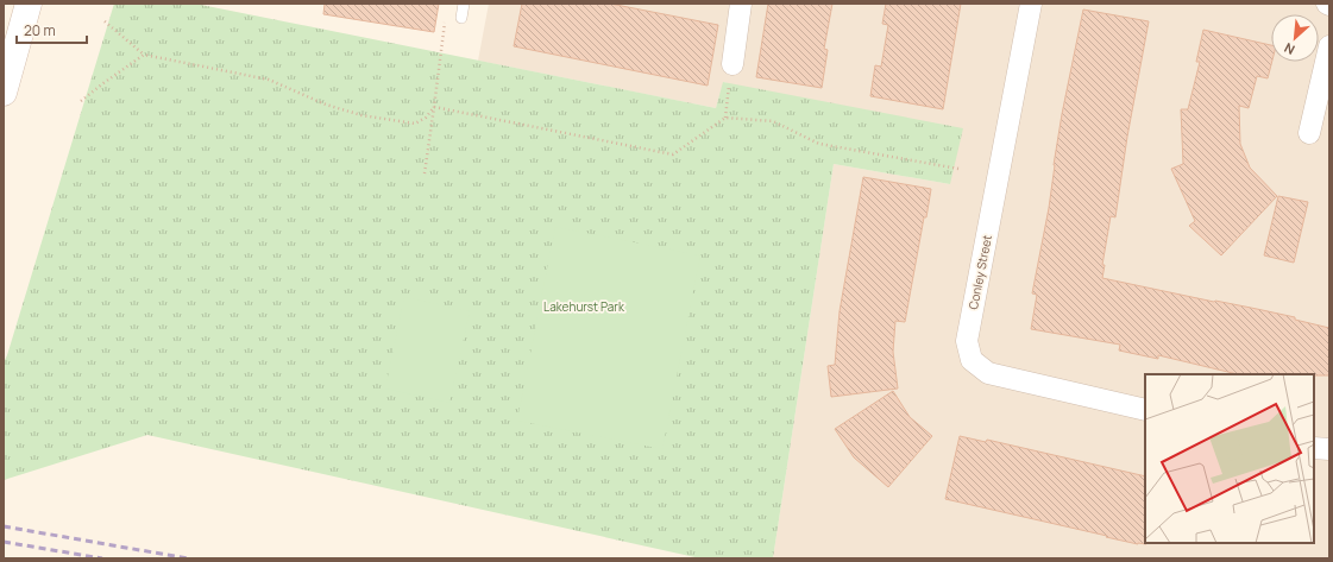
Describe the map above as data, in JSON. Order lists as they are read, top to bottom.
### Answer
{
  "streets": {
    "street": ["Conley Street"]
  },
  "parks": ["Lakehurst Park"],
  "scale_bar": "20 m",
  "north": "bottom left"
}
